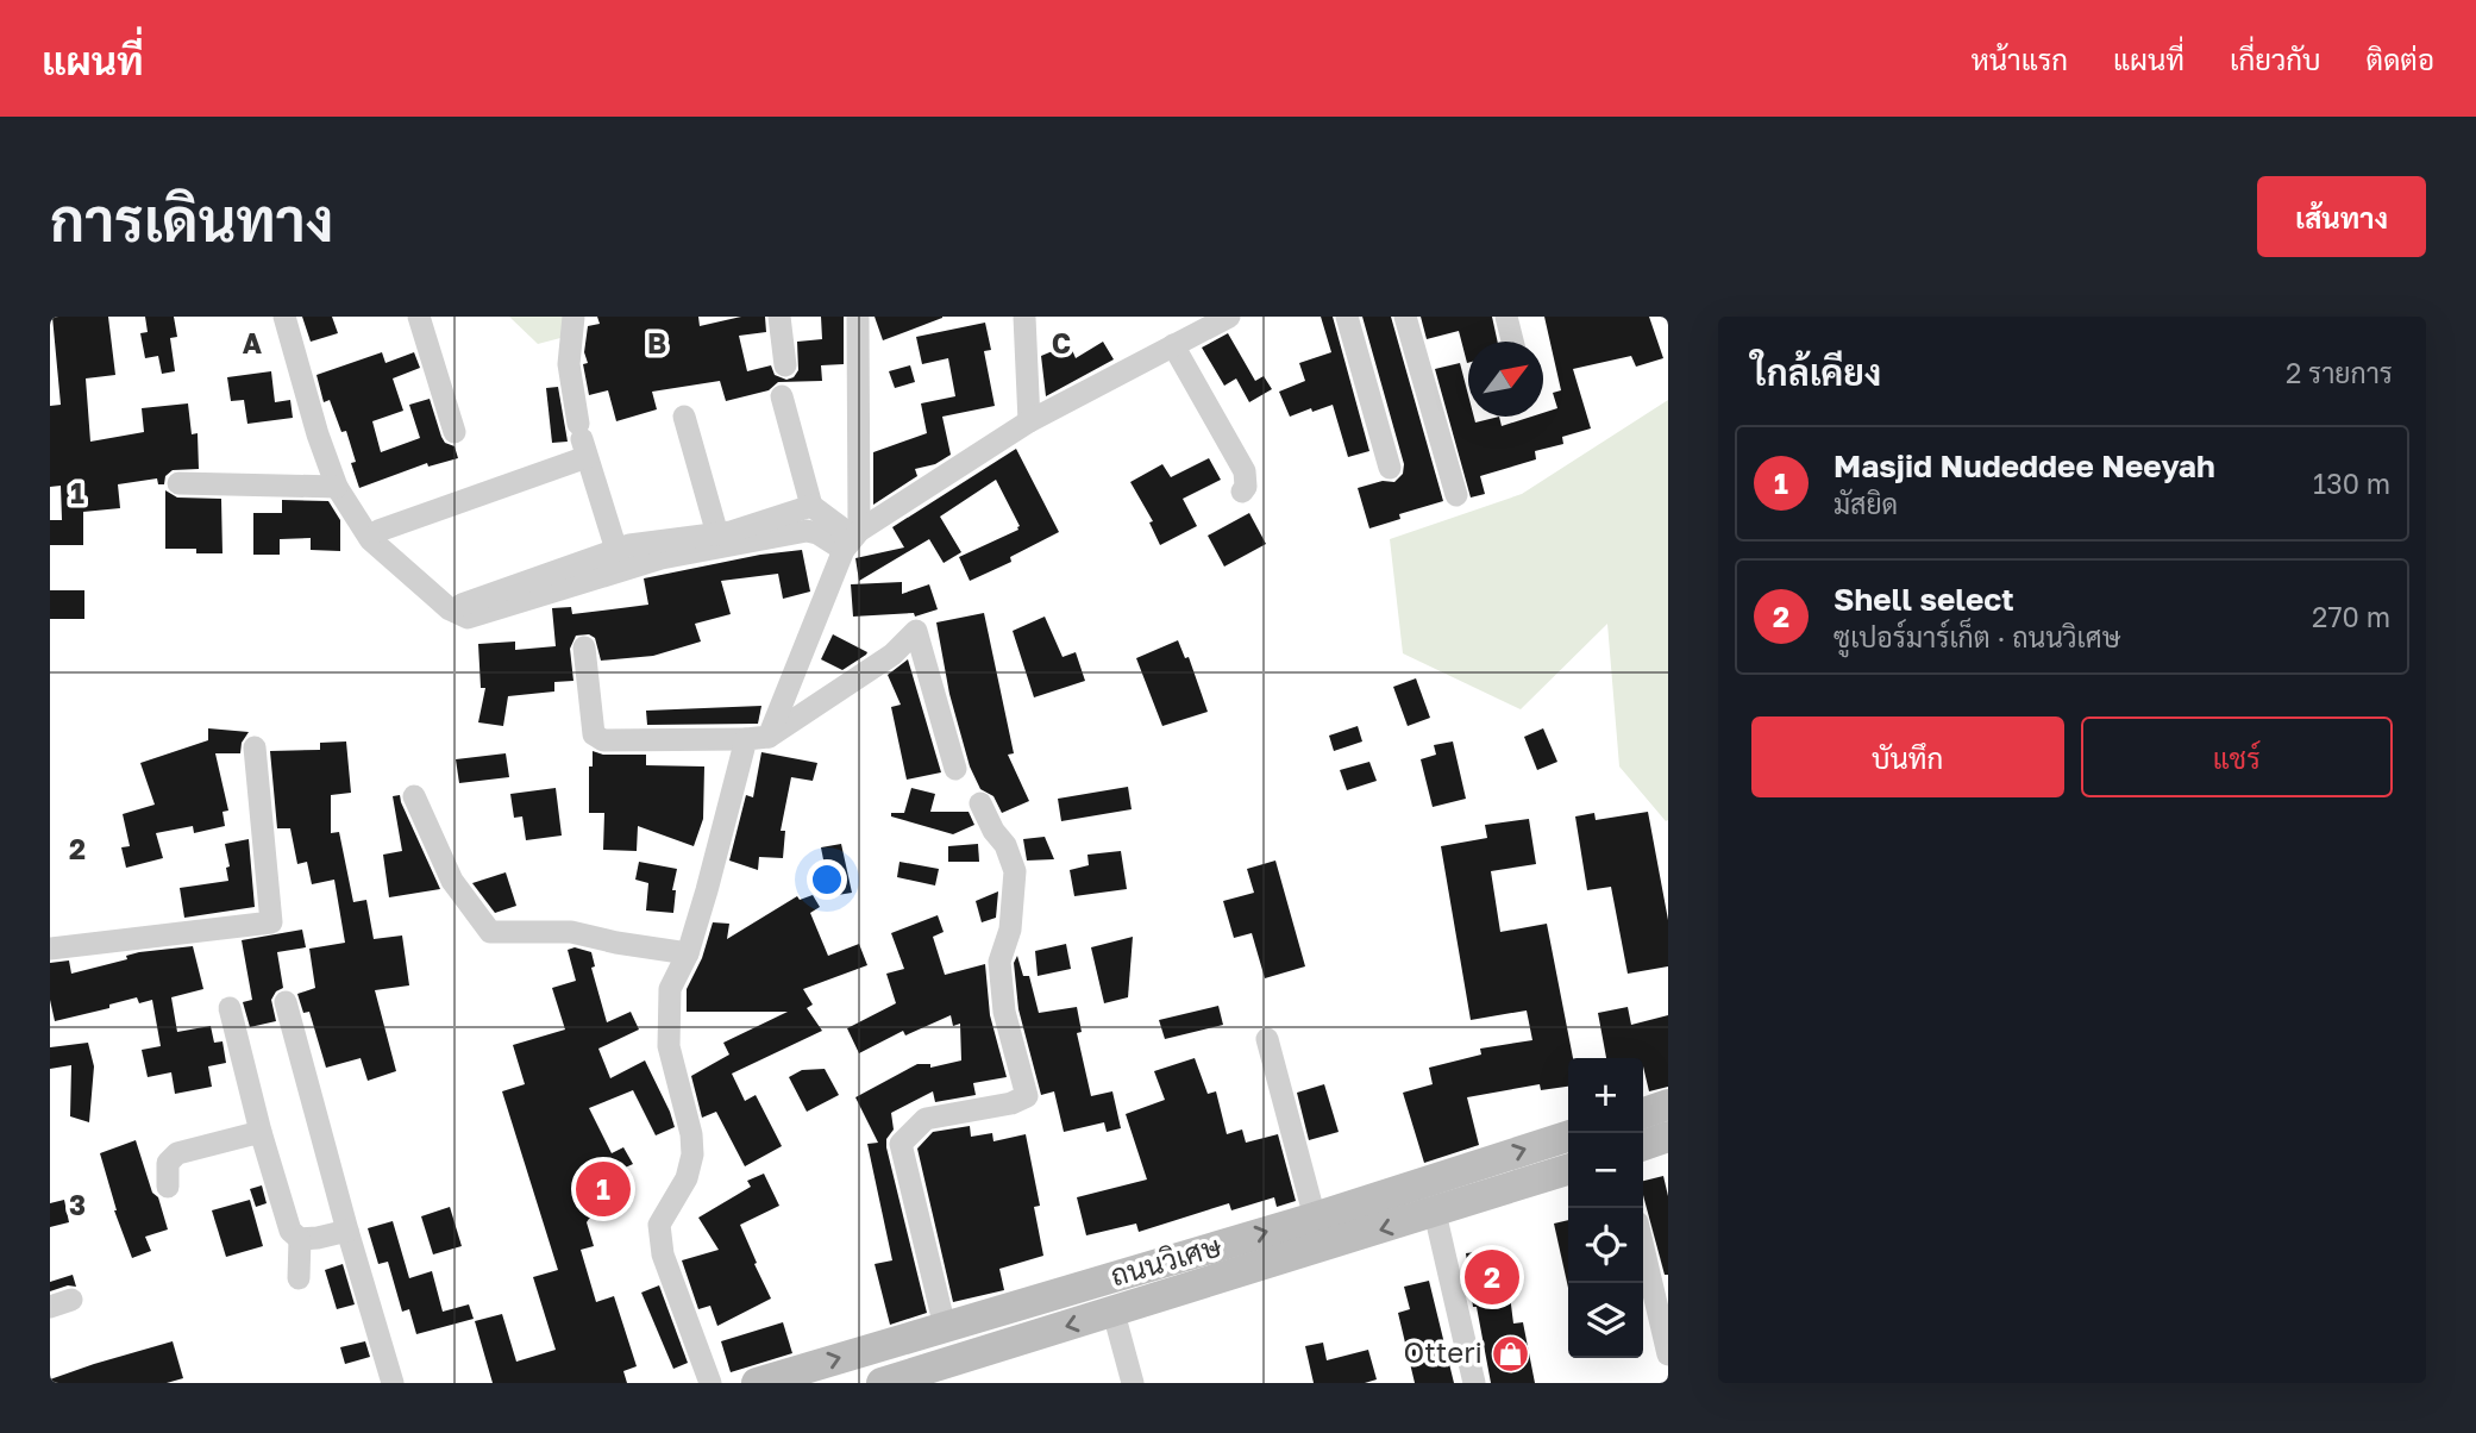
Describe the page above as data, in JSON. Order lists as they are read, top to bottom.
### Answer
{
  "streets": {
    "main road": ["ถนนวิเศษ"]
  },
  "places": {
    "shop": ["Otteri"]
  },
  "north": "top right",
  "page": {
    "header": "แผนที่",
    "nav": [
      "หน้าแรก",
      "แผนที่",
      "เกี่ยวกับ",
      "ติดต่อ"
    ],
    "buttons": [
      "เส้นทาง",
      ["บันทึก", "แชร์"]
    ],
    "title": "การเดินทาง",
    "heading": ["ใกล้เคียง", "2 รายการ"],
    "list": [
      {
        "mark": "1",
        "name": "Masjid Nudeddee Neeyah",
        "note": "มัสยิด",
        "value": "130 m"
      },
      {
        "mark": "2",
        "name": "Shell select",
        "note": "ซูเปอร์มาร์เก็ต · ถนนวิเศษ",
        "value": "270 m"
      }
    ],
    "map_buttons": ["+", "−"],
    "pins": ["1", "2"]
  },
  "grid": {
    "columns": ["A", "B", "C"],
    "rows": ["1", "2", "3"]
  }
}
